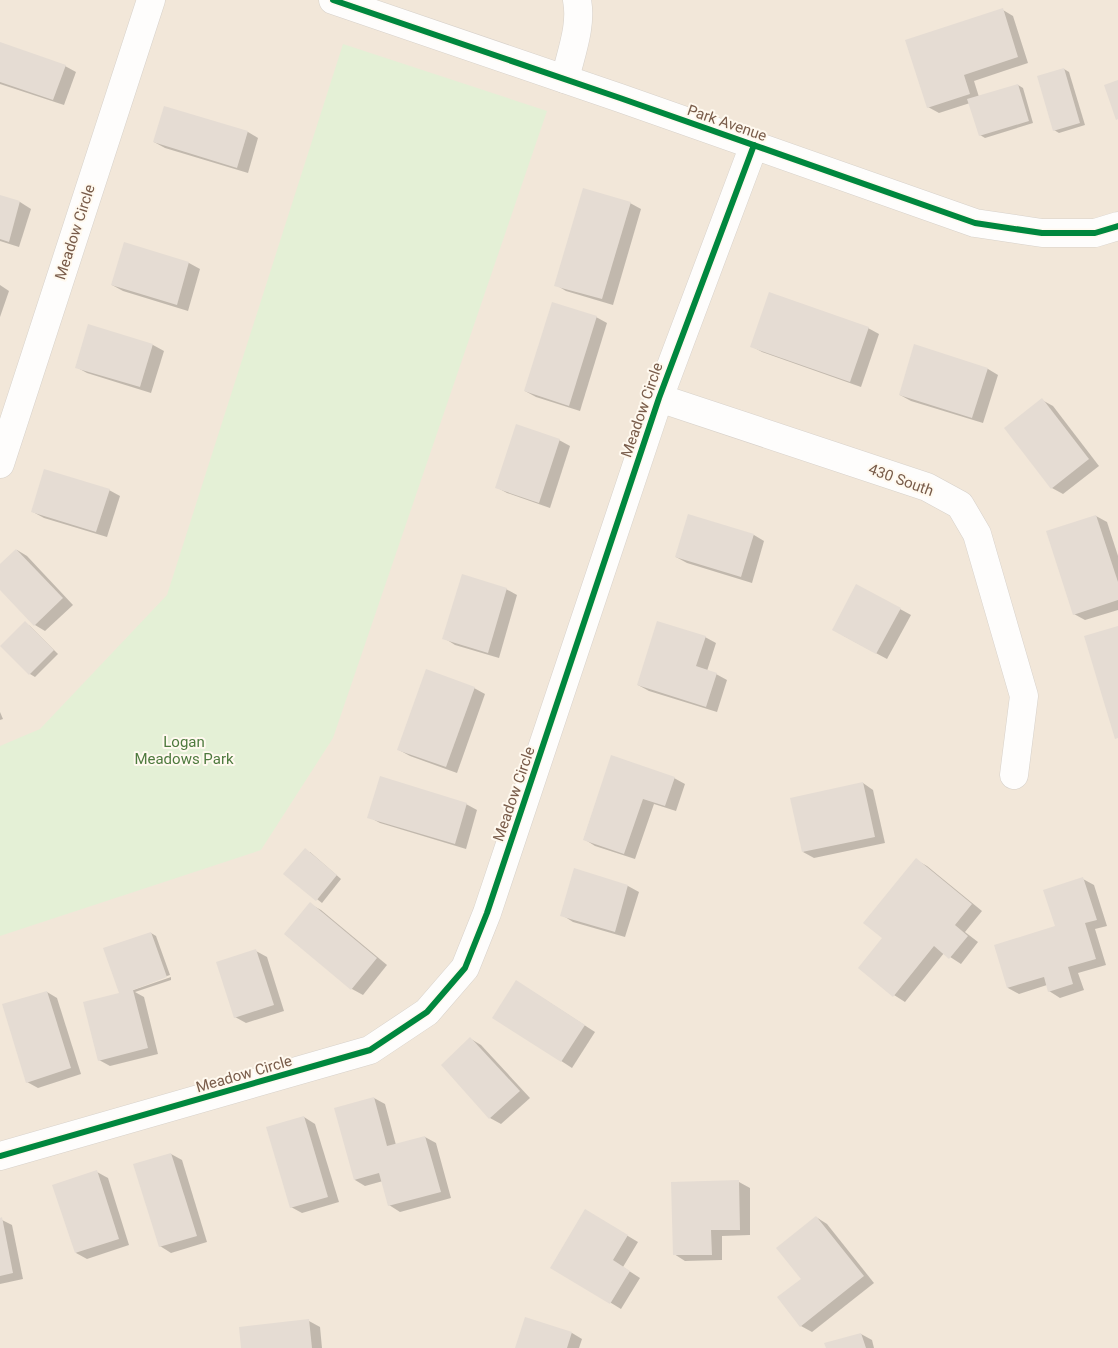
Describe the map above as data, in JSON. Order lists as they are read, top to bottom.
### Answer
{
  "streets": {
    "street": ["Park Avenue", "Meadow Circle", "430 South"]
  },
  "crossings": [
    ["Park Avenue", "Meadow Circle"],
    ["Meadow Circle", "430 South"]
  ],
  "parks": ["Logan Meadows Park"]
}
